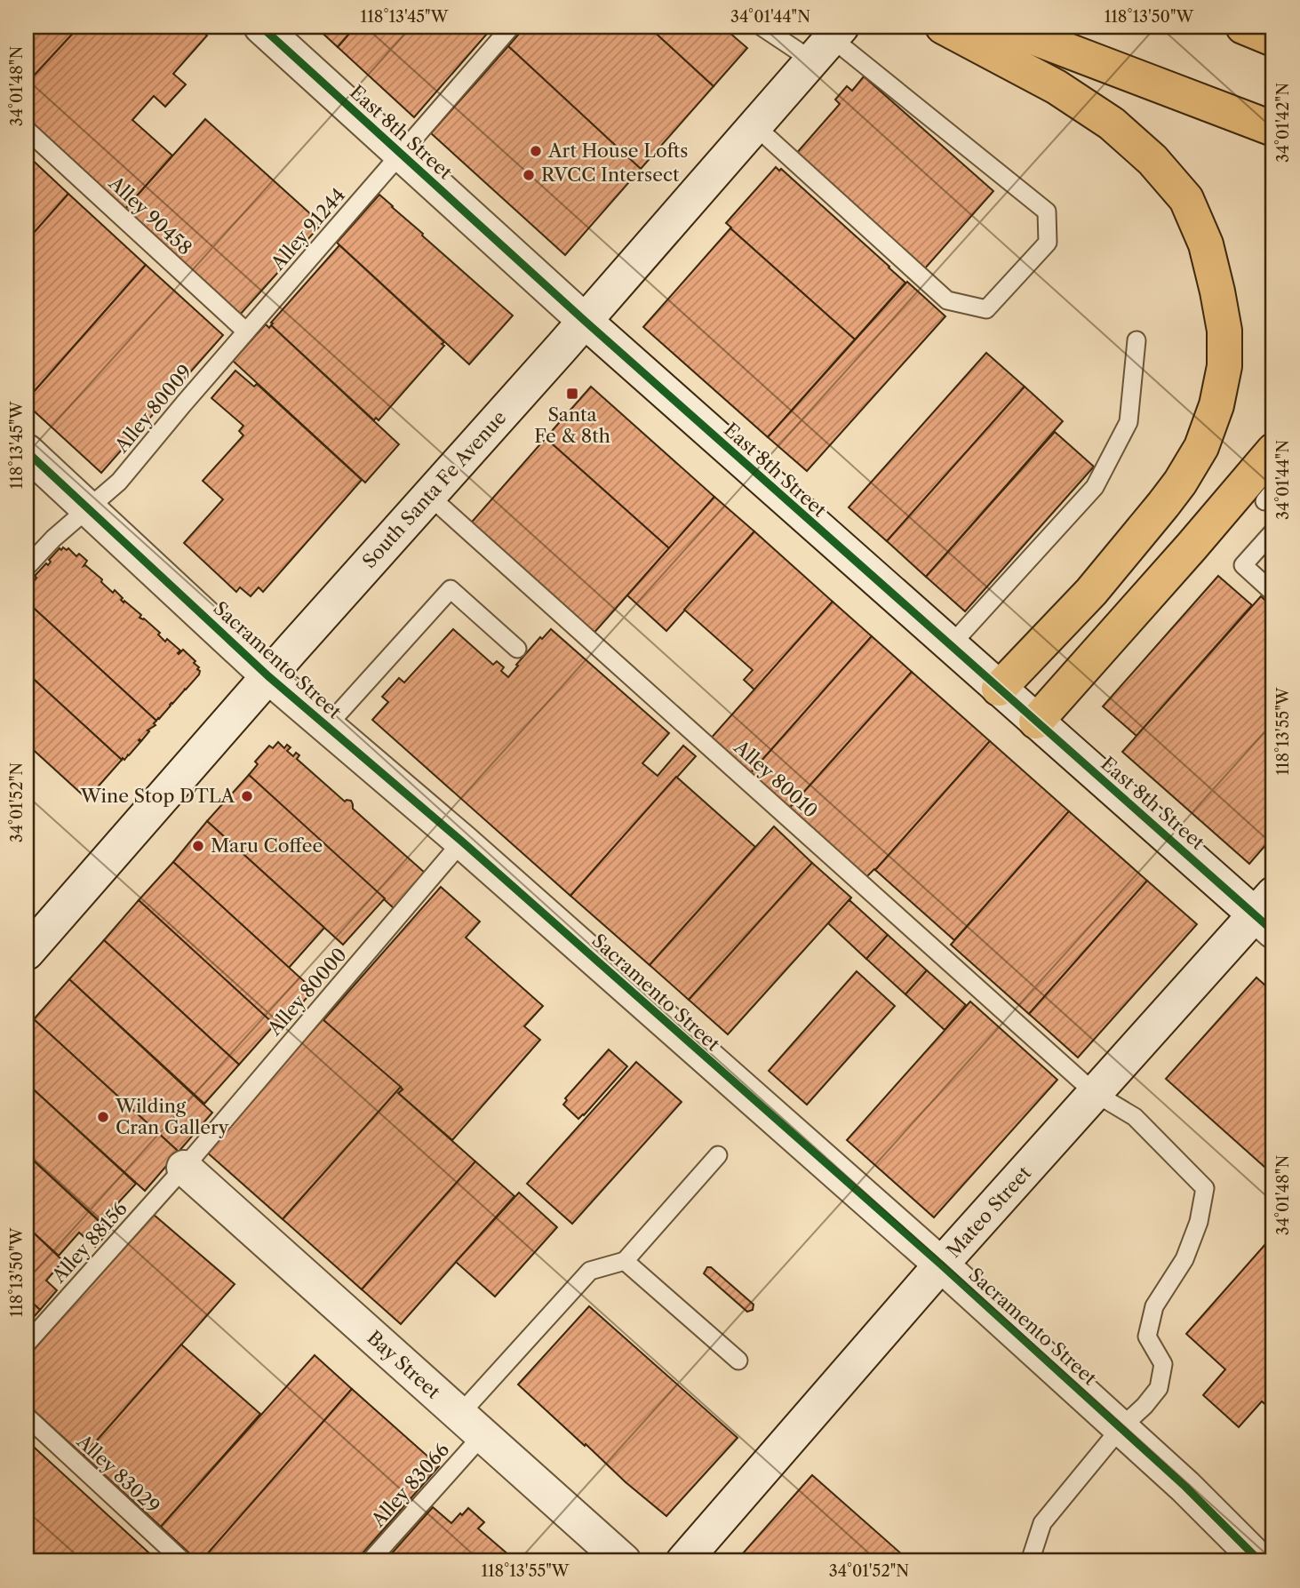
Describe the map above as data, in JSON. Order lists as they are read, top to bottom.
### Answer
{
  "streets": {
    "street": [
      "East 8th Street",
      "South Santa Fe Avenue",
      "Sacramento Street",
      "Mateo Street",
      "Bay Street"
    ],
    "lane": [
      "Alley 90458",
      "Alley 91244",
      "Alley 80009",
      "Alley 80010",
      "Alley 80000",
      "Alley 88156",
      "Alley 83029",
      "Alley 83066"
    ]
  },
  "crossings": [
    ["East 8th Street", "Alley 91244"],
    ["East 8th Street", "South Santa Fe Avenue"],
    ["East 8th Street", "Mateo Street"],
    ["Alley 90458", "Alley 91244"],
    ["Alley 90458", "Alley 80009"],
    ["Alley 91244", "Alley 80009"],
    ["Alley 80009", "Sacramento Street"],
    ["South Santa Fe Avenue", "Sacramento Street"],
    ["South Santa Fe Avenue", "Alley 80010"],
    ["Sacramento Street", "Alley 80010"],
    ["Sacramento Street", "Alley 80000"],
    ["Sacramento Street", "Mateo Street"],
    ["Alley 80010", "Mateo Street"],
    ["Alley 80000", "Alley 88156"],
    ["Alley 80000", "Bay Street"],
    ["Alley 88156", "Bay Street"],
    ["Bay Street", "Alley 83066"]
  ],
  "places": {
    "other": [
      "Art House Lofts",
      "RVCC Intersect",
      "Wine Stop DTLA",
      "Maru Coffee",
      "Wilding Cran Gallery"
    ],
    "transit": ["Santa Fe & 8th"]
  },
  "coordinates": [
    "118°13'45\"W",
    "34°01'44\"N",
    "118°13'50\"W",
    "34°01'48\"N",
    "34°01'42\"N",
    "118°13'55\"W",
    "34°01'52\"N"
  ]
}
